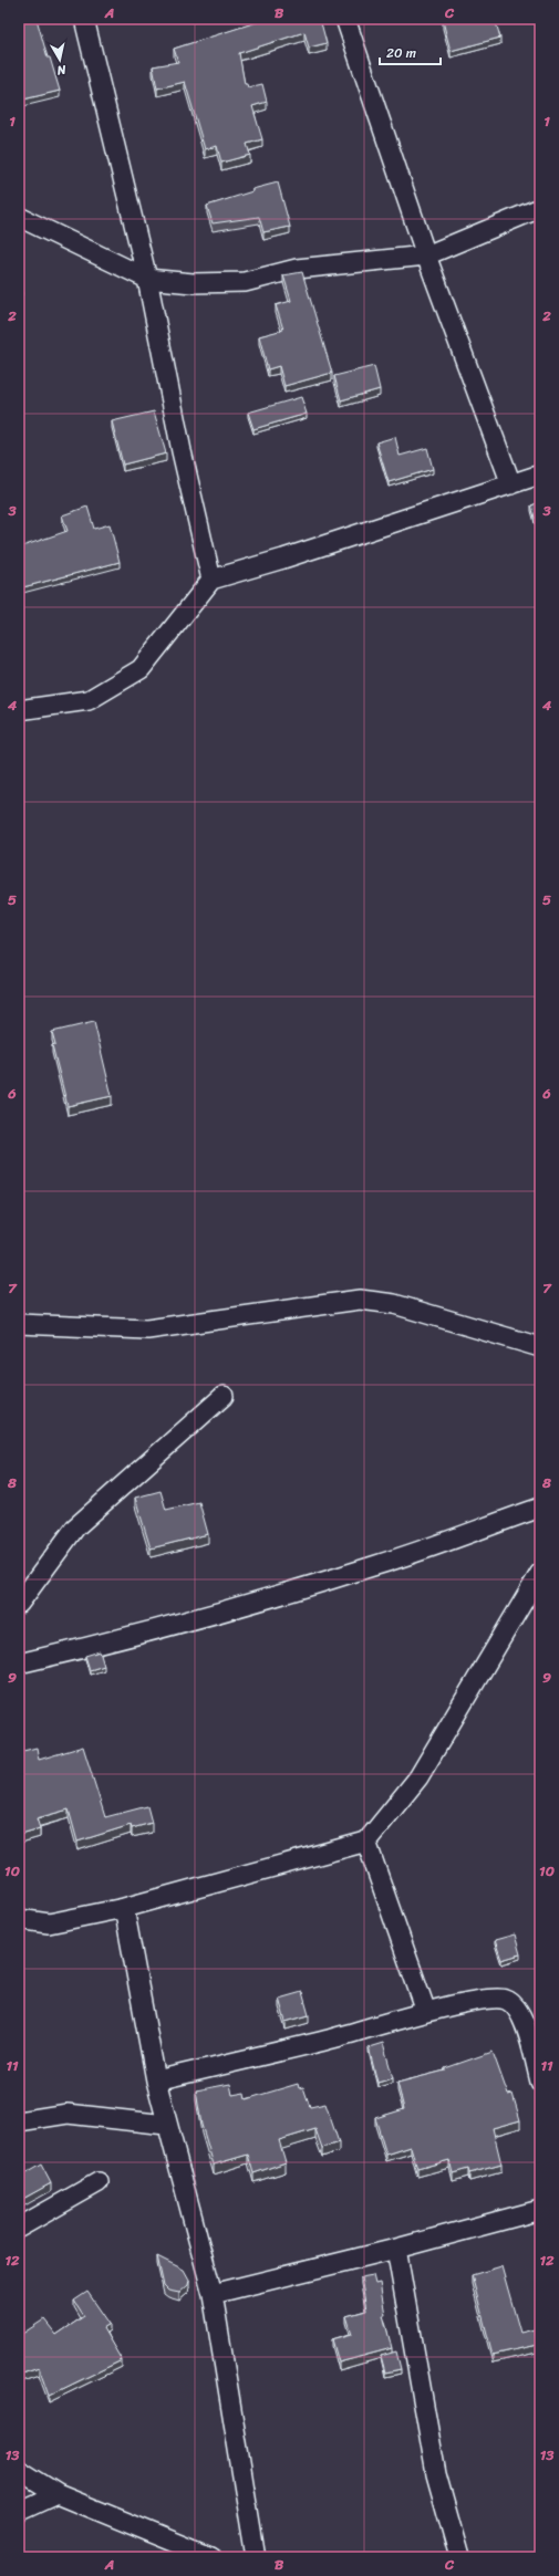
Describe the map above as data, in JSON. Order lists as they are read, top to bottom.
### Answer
{
  "scale_bar": "20 m",
  "north": "bottom",
  "grid": {
    "columns": ["A", "B", "C"],
    "rows": [
      "1",
      "2",
      "3",
      "4",
      "5",
      "6",
      "7",
      "8",
      "9",
      "10",
      "11",
      "12",
      "13"
    ]
  }
}
